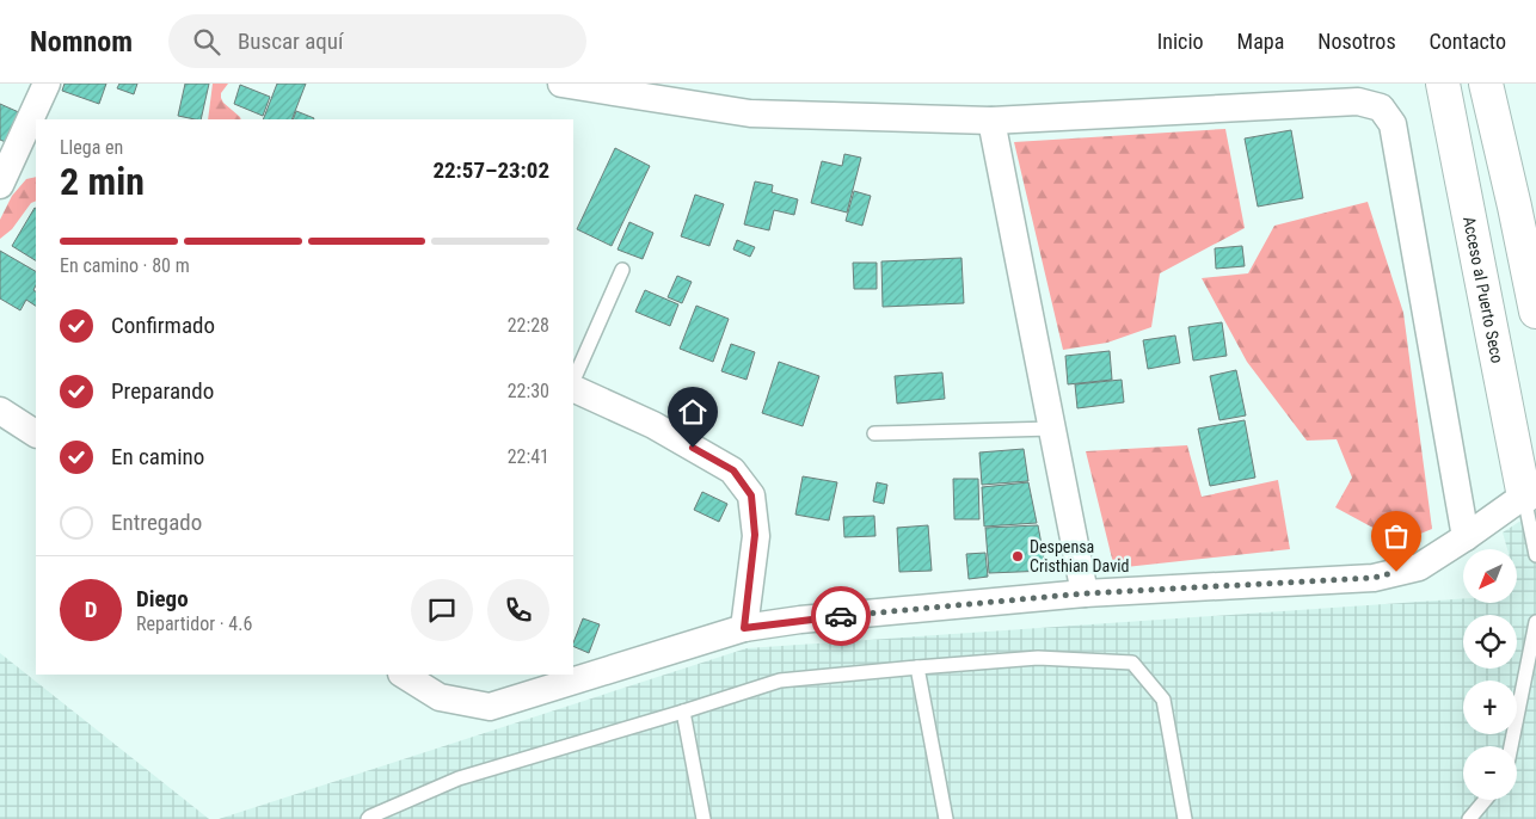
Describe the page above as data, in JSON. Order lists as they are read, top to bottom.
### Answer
{
  "streets": {
    "main road": ["Acceso al Puerto Seco"]
  },
  "places": ["Despensa Cristhian David"],
  "north": "bottom left",
  "page": {
    "header": "Nomnom",
    "search": "Buscar aquí",
    "nav": [
      "Inicio",
      "Mapa",
      "Nosotros",
      "Contacto"
    ],
    "heading": ["2 min", "Llega en", "22:57–23:02"],
    "panel": ["Diego", "Repartidor · 4.6"],
    "bar": "En camino · 80 m",
    "list": [
      ["Confirmado", "22:28"],
      ["Preparando", "22:30"],
      ["En camino", "22:41"],
      "Entregado"
    ],
    "map_buttons": ["+", "−"],
    "round": "D"
  }
}
